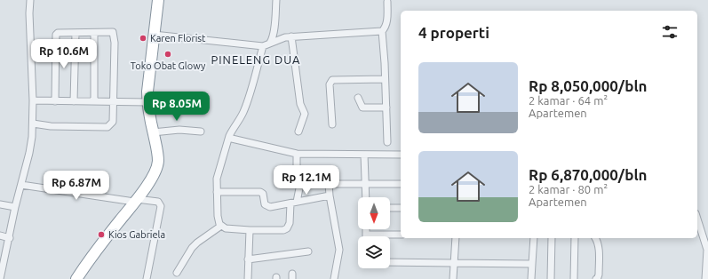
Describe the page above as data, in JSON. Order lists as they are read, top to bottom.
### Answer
{
  "districts": ["PINELENG DUA"],
  "places": ["Karen Florist", "Toko Obat Glowy", "Kios Gabriela"],
  "north": "bottom",
  "page": {
    "heading": "4 properti",
    "price": [
      "Rp 10.6M",
      "Rp 8.05M",
      "Rp 12.1M",
      "Rp 6.87M"
    ],
    "list": [
      {
        "name": "Rp 8,050,000/bln",
        "note": "2 kamar · 64 m² · Apartemen"
      },
      {
        "name": "Rp 6,870,000/bln",
        "note": "2 kamar · 80 m² · Apartemen"
      }
    ]
  }
}
